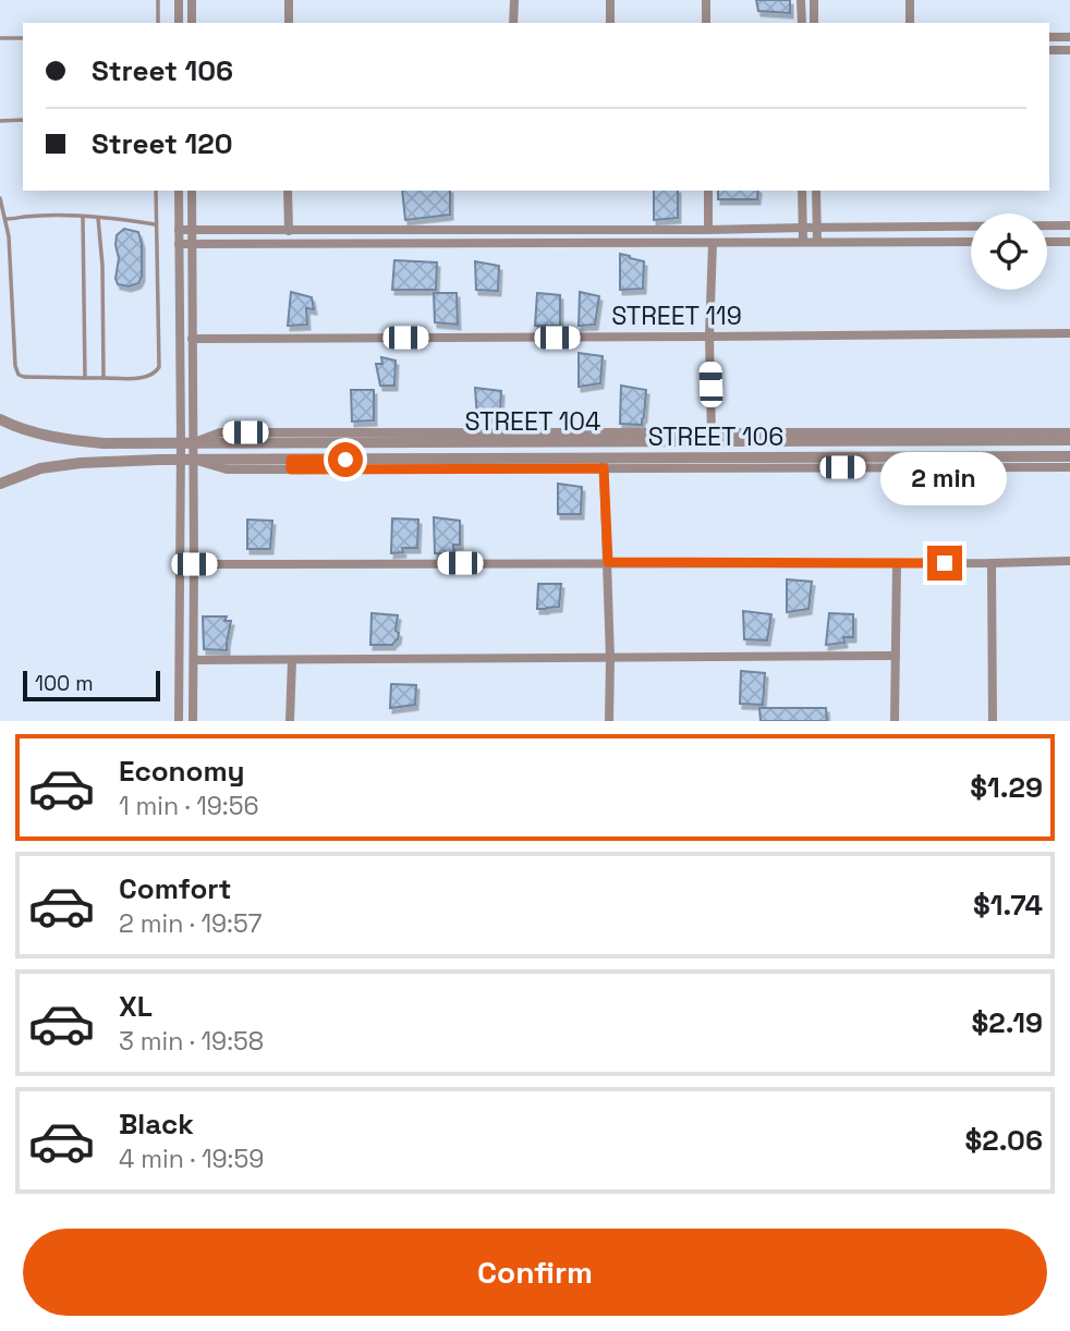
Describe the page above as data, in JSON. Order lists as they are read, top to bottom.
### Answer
{
  "streets": {
    "street": ["STREET 119", "STREET 104", "STREET 106"]
  },
  "scale_bar": "100 m",
  "page": {
    "banner": ["Street 106", "Street 120"],
    "bubble": "2 min",
    "scale": "100 m",
    "list": [
      {
        "name": "Economy",
        "note": "1 min · 19:56",
        "value": "$1.29"
      },
      {
        "name": "Comfort",
        "note": "2 min · 19:57",
        "value": "$1.74"
      },
      {
        "name": "XL",
        "note": "3 min · 19:58",
        "value": "$2.19"
      },
      {
        "name": "Black",
        "note": "4 min · 19:59",
        "value": "$2.06"
      }
    ],
    "buttons": "Confirm"
  }
}
